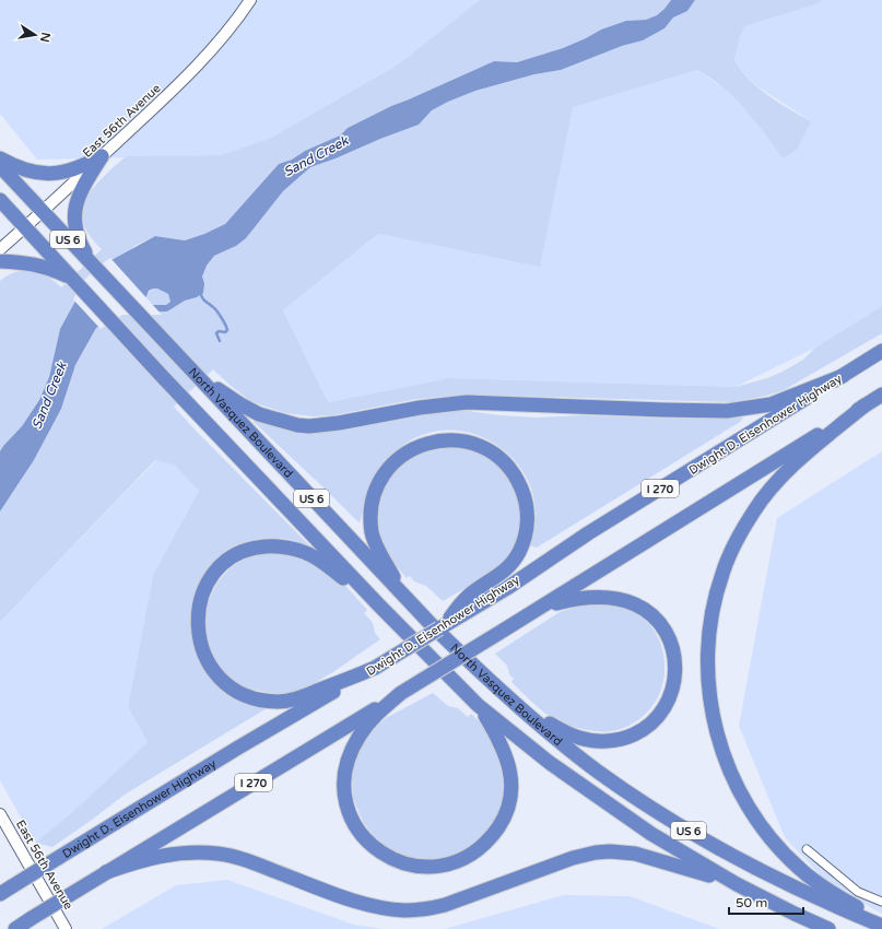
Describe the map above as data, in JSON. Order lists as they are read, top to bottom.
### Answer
{
  "streets": {
    "highway": [
      "US 6",
      "North Vasquez Boulevard",
      "Dwight D. Eisenhower Highway",
      "I 270"
    ],
    "main road": ["East 56th Avenue"]
  },
  "crossings": [
    ["East 56th Avenue", "North Vasquez Boulevard"]
  ],
  "water": ["Sand Creek"],
  "scale_bar": "50 m",
  "north": "right"
}
